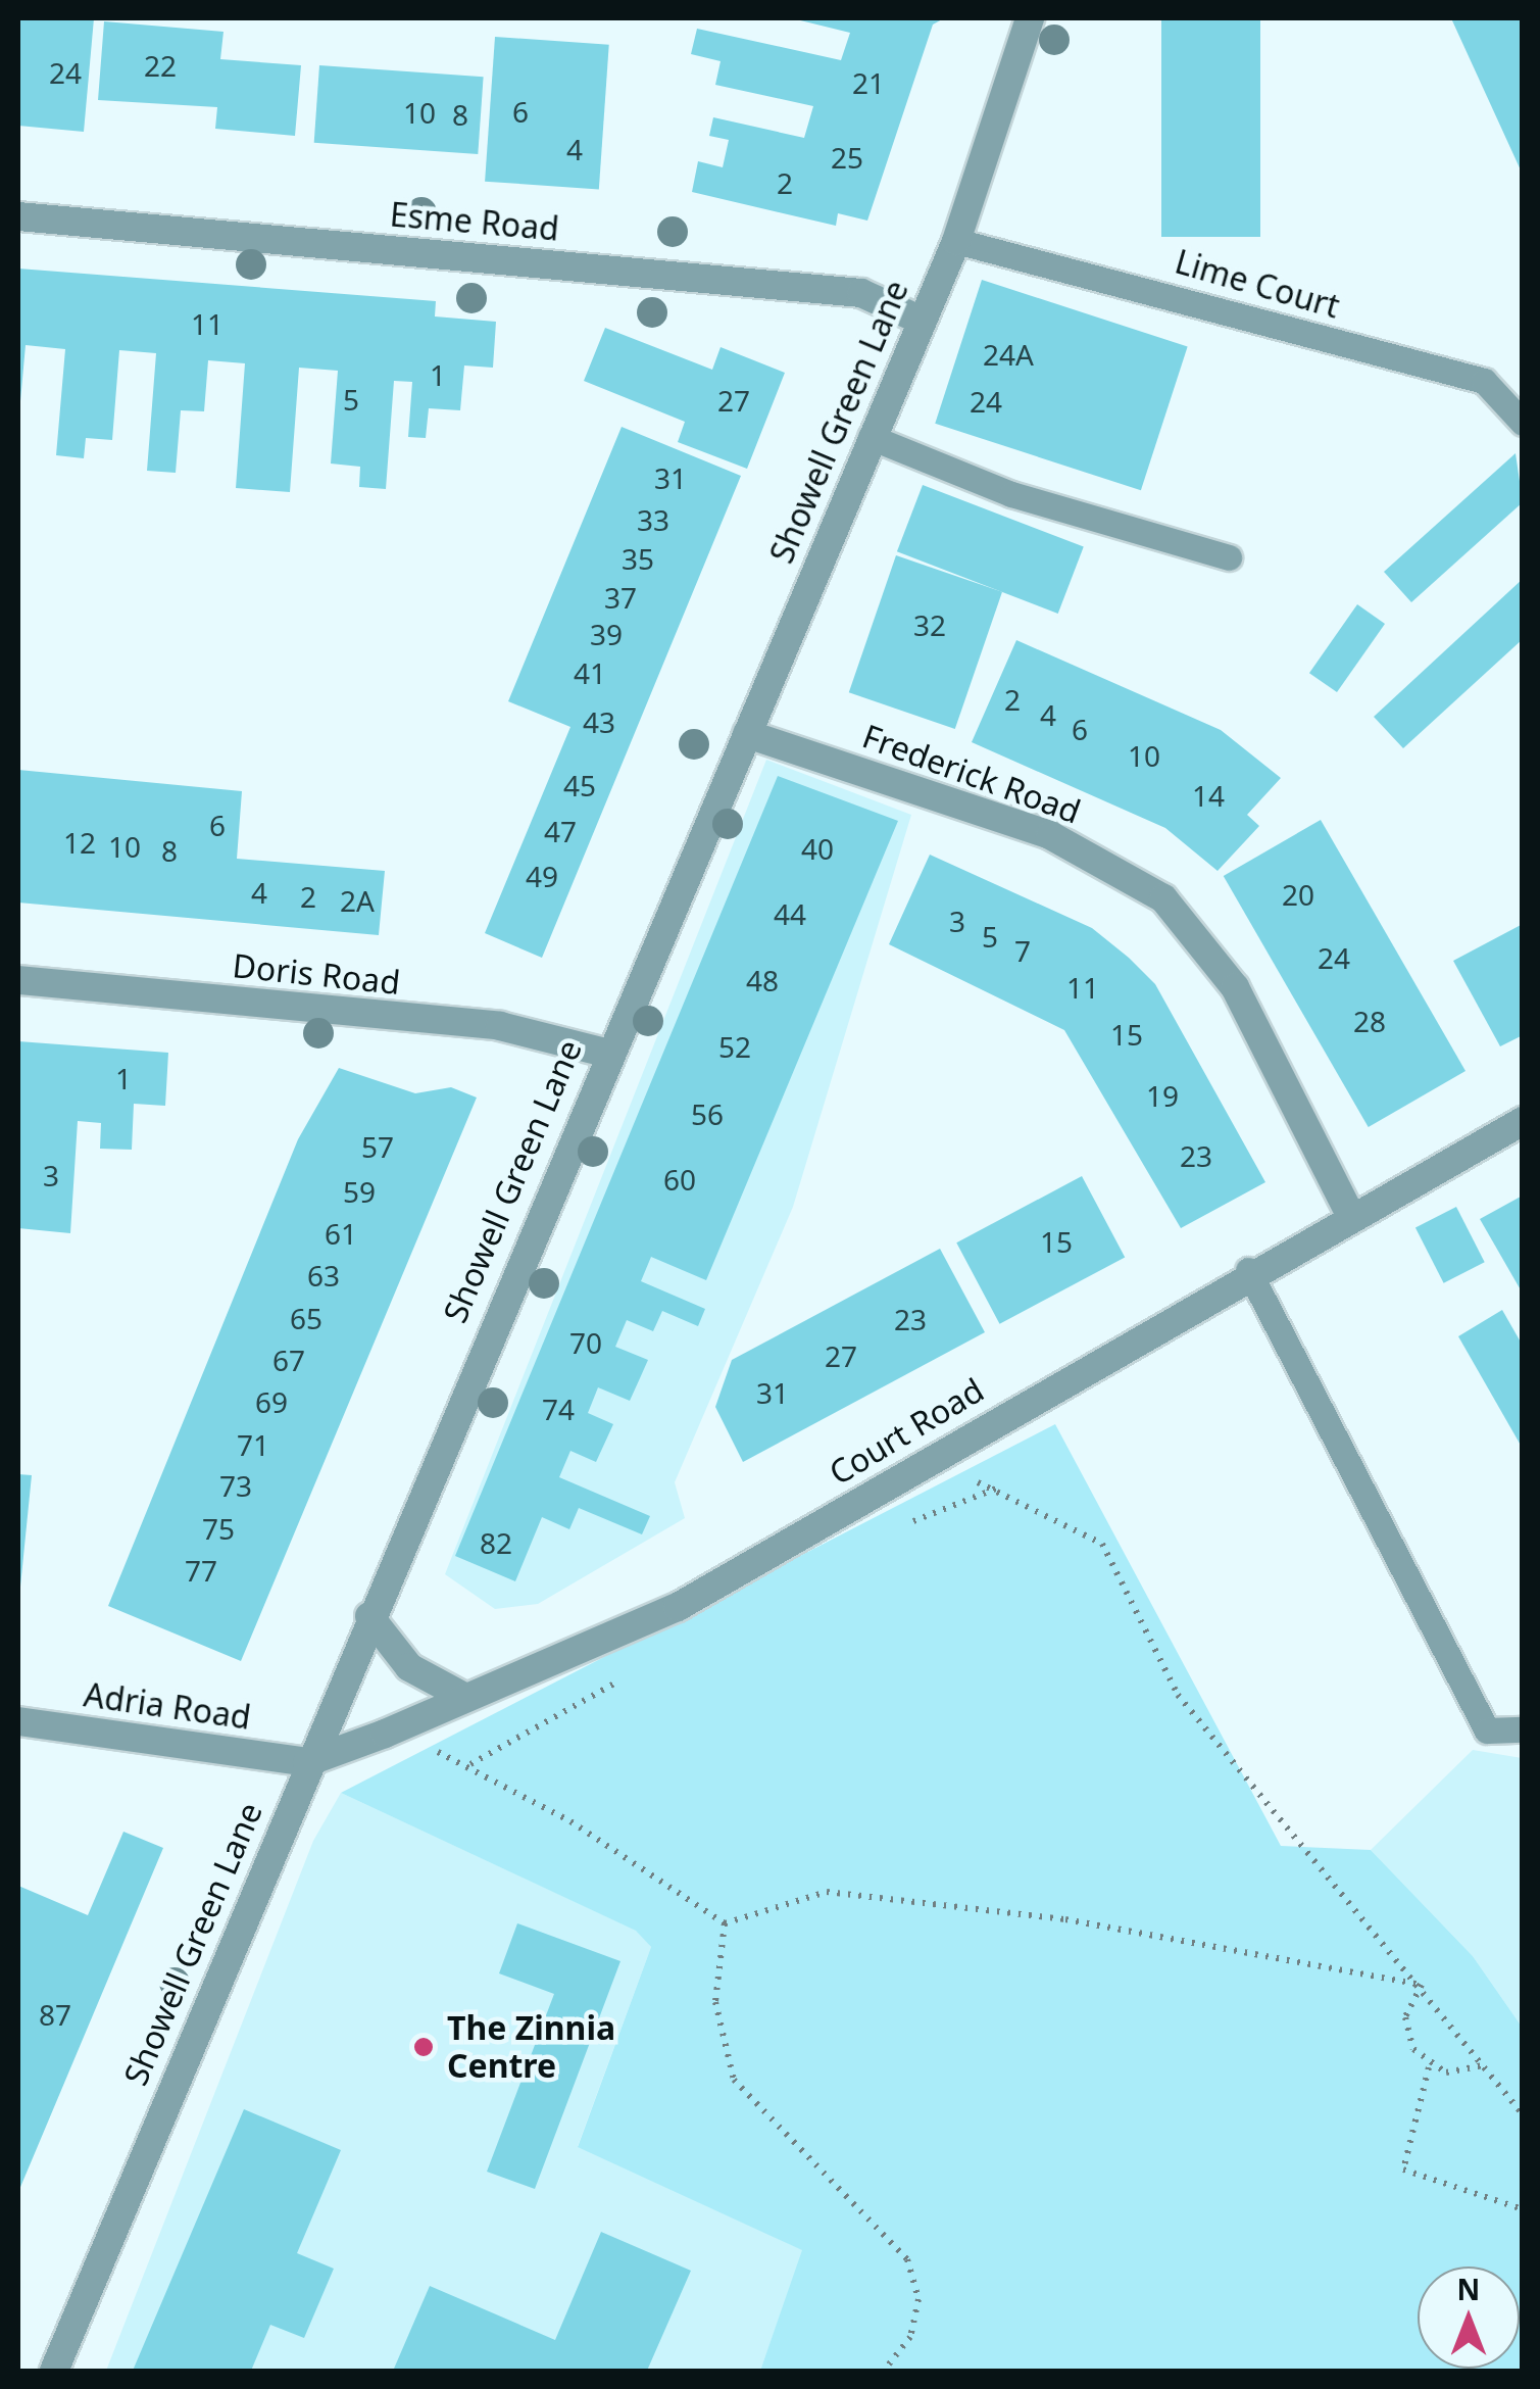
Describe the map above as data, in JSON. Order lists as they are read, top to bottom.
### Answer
{
  "streets": {
    "street": [
      "Esme Road",
      "Showell Green Lane",
      "Frederick Road",
      "Doris Road",
      "Court Road",
      "Adria Road"
    ],
    "lane": ["Lime Court"]
  },
  "crossings": [
    ["Esme Road", "Showell Green Lane"],
    ["Lime Court", "Showell Green Lane"],
    ["Showell Green Lane", "Frederick Road"],
    ["Showell Green Lane", "Doris Road"],
    ["Showell Green Lane", "Court Road"],
    ["Showell Green Lane", "Adria Road"],
    ["Frederick Road", "Court Road"],
    ["Court Road", "Adria Road"]
  ],
  "places": ["The Zinnia Centre"],
  "house_numbers": [
    "22",
    "24",
    "21",
    "6",
    "10",
    "8",
    "4",
    "25",
    "2",
    "11",
    "24A",
    "1",
    "5",
    "27",
    "24",
    "31",
    "33",
    "35",
    "37",
    "32",
    "39",
    "41",
    "2",
    "4",
    "43",
    "6",
    "10",
    "45",
    "14",
    "6",
    "47",
    "12",
    "10",
    "40",
    "8",
    "49",
    "4",
    "20",
    "2",
    "2A",
    "44",
    "3",
    "5",
    "7",
    "24",
    "48",
    "11",
    "28",
    "15",
    "52",
    "1",
    "19",
    "56",
    "57",
    "23",
    "3",
    "60",
    "59",
    "61",
    "15",
    "63",
    "65",
    "23",
    "70",
    "27",
    "67",
    "31",
    "69",
    "74",
    "71",
    "73",
    "75",
    "82",
    "77",
    "87"
  ],
  "north": "top"
}
